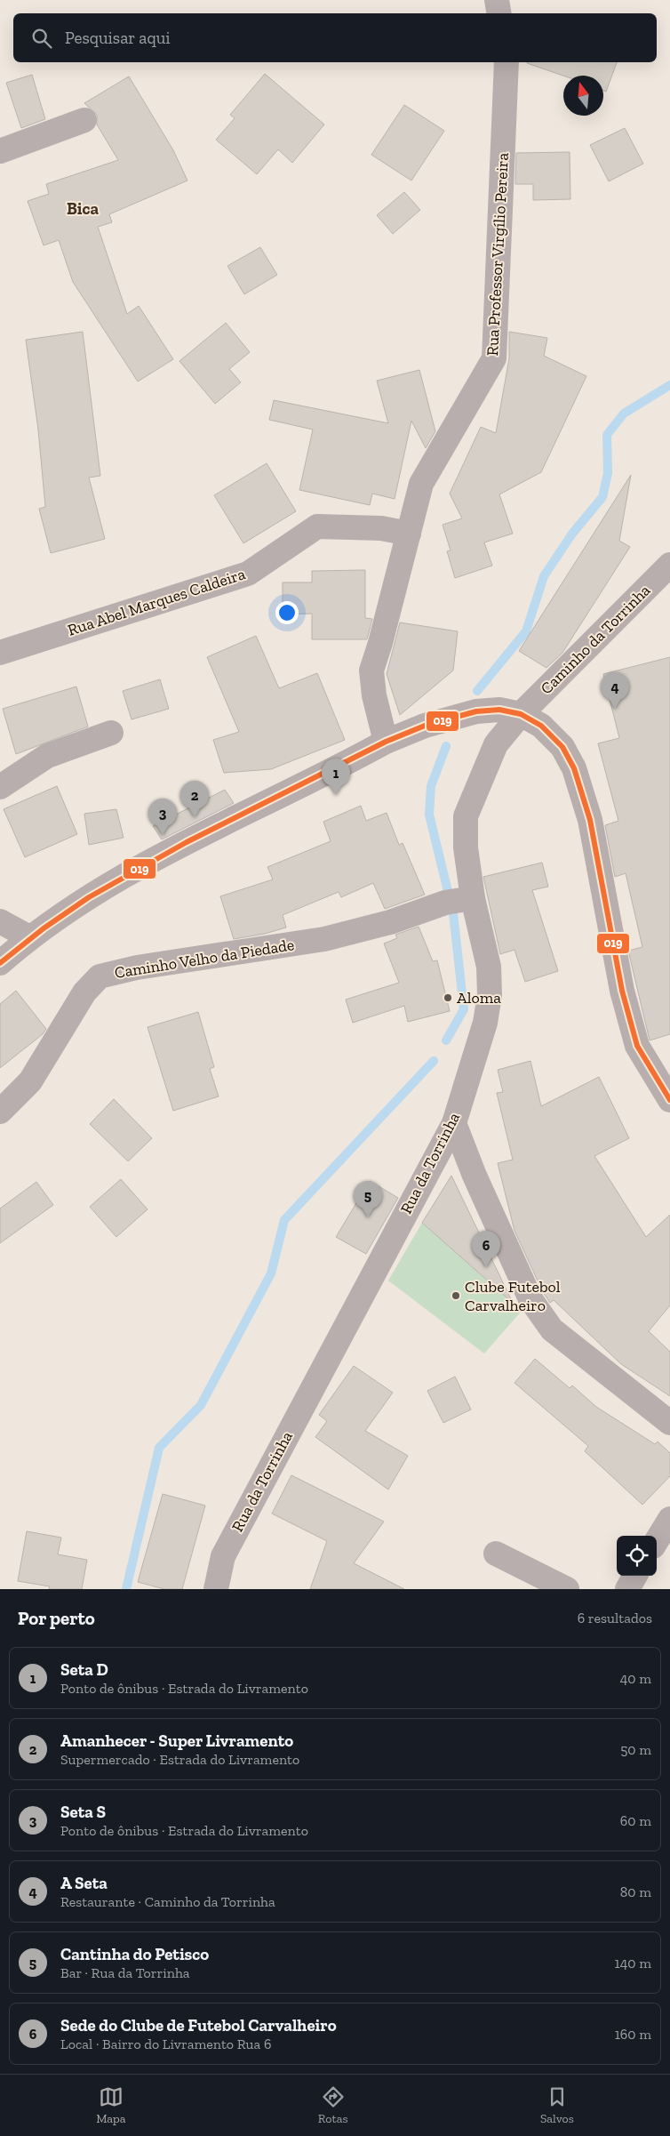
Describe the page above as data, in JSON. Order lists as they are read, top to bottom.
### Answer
{
  "streets": {
    "street": [
      "Rua Professor Virgílio Pereira",
      "Rua Abel Marques Caldeira",
      "Caminho da Torrinha",
      "Caminho Velho da Piedade",
      "Rua da Torrinha"
    ]
  },
  "crossings": [
    ["Rua Professor Virgílio Pereira", "Rua Abel Marques Caldeira"],
    ["Caminho da Torrinha", "Rua da Torrinha"],
    ["Caminho Velho da Piedade", "Rua da Torrinha"]
  ],
  "districts": ["Bica"],
  "places": ["Aloma", "Clube Futebol Carvalheiro"],
  "lines": ["transit line 019"],
  "north": "top",
  "page": {
    "search": "Pesquisar aqui",
    "pins": [
      "4",
      "1",
      "2",
      "3",
      "5",
      "6"
    ],
    "heading": ["Por perto", "6 resultados"],
    "list": [
      {
        "mark": "1",
        "name": "Seta D",
        "note": "Ponto de ônibus · Estrada do Livramento",
        "value": "40 m"
      },
      {
        "mark": "2",
        "name": "Amanhecer - Super Livramento",
        "note": "Supermercado · Estrada do Livramento",
        "value": "50 m"
      },
      {
        "mark": "3",
        "name": "Seta S",
        "note": "Ponto de ônibus · Estrada do Livramento",
        "value": "60 m"
      },
      {
        "mark": "4",
        "name": "A Seta",
        "note": "Restaurante · Caminho da Torrinha",
        "value": "80 m"
      },
      {
        "mark": "5",
        "name": "Cantinha do Petisco",
        "note": "Bar · Rua da Torrinha",
        "value": "140 m"
      },
      {
        "mark": "6",
        "name": "Sede do Clube de Futebol Carvalheiro",
        "note": "Local · Bairro do Livramento Rua 6",
        "value": "160 m"
      }
    ],
    "nav": ["Mapa", "Rotas", "Salvos"]
  }
}
